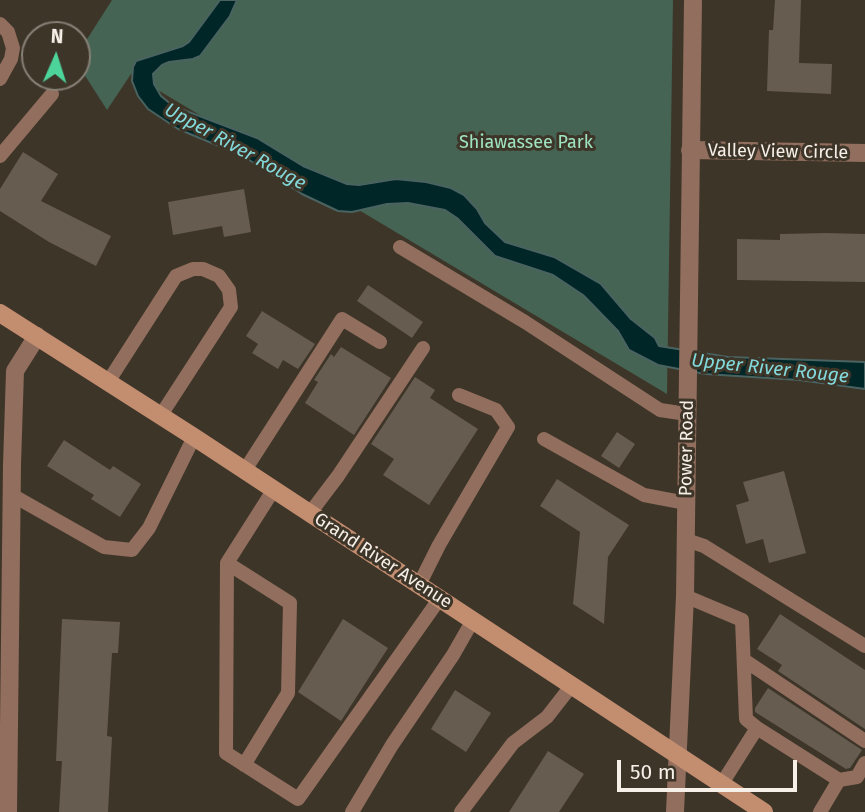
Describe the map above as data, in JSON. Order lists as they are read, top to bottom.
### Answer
{
  "streets": {
    "main road": ["Grand River Avenue"],
    "street": ["Valley View Circle", "Power Road"]
  },
  "crossings": [
    ["Valley View Circle", "Power Road"],
    ["Power Road", "Grand River Avenue"]
  ],
  "water": ["Upper River Rouge"],
  "parks": ["Shiawassee Park"],
  "scale_bar": "50 m",
  "north": "top"
}
